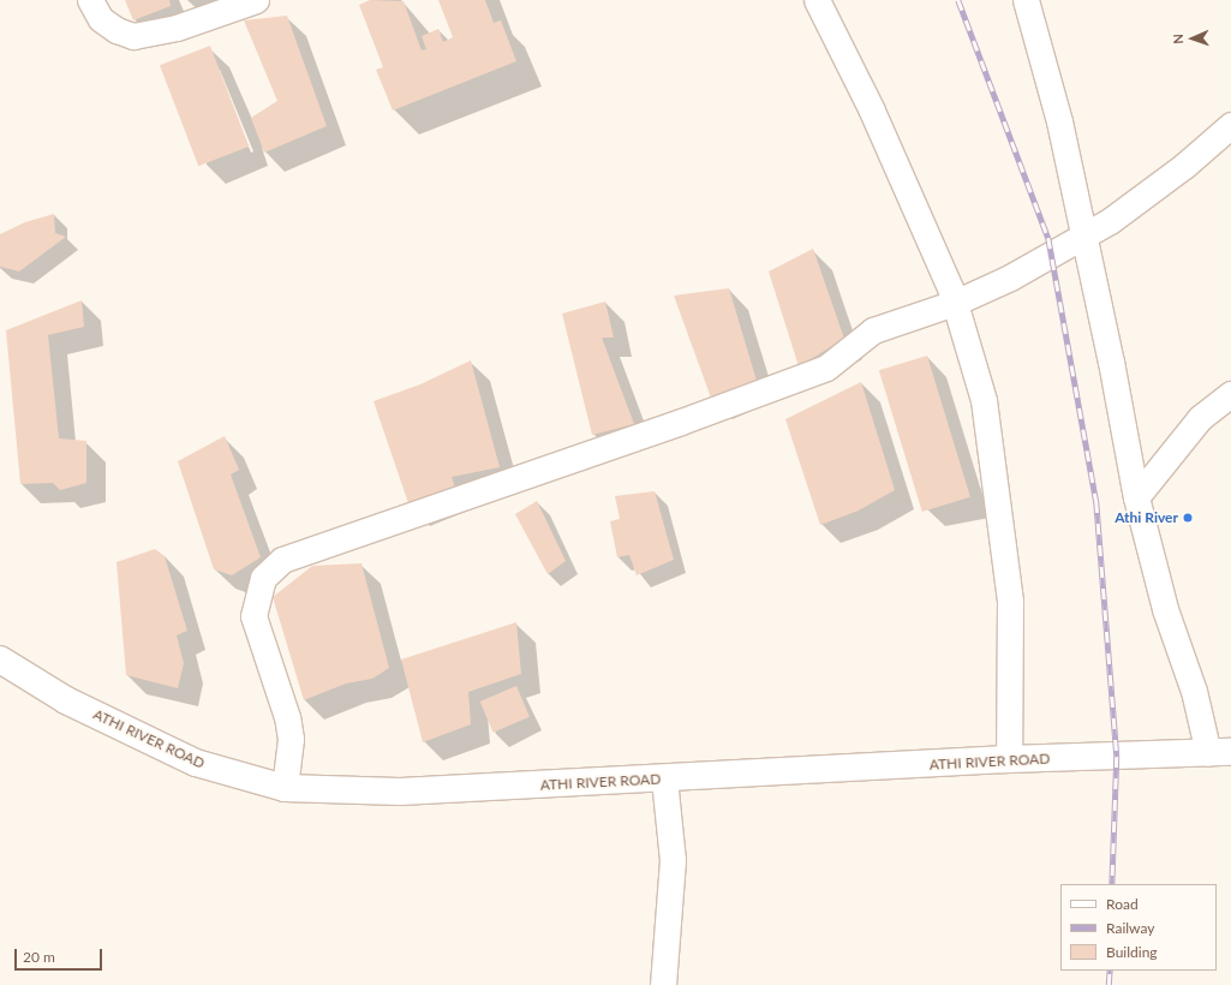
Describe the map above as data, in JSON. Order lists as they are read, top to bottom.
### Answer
{
  "streets": {
    "main road": ["ATHI RIVER ROAD"]
  },
  "places": ["Athi River"],
  "legend": ["Road", "Railway", "Building"],
  "scale_bar": "20 m",
  "north": "left"
}
